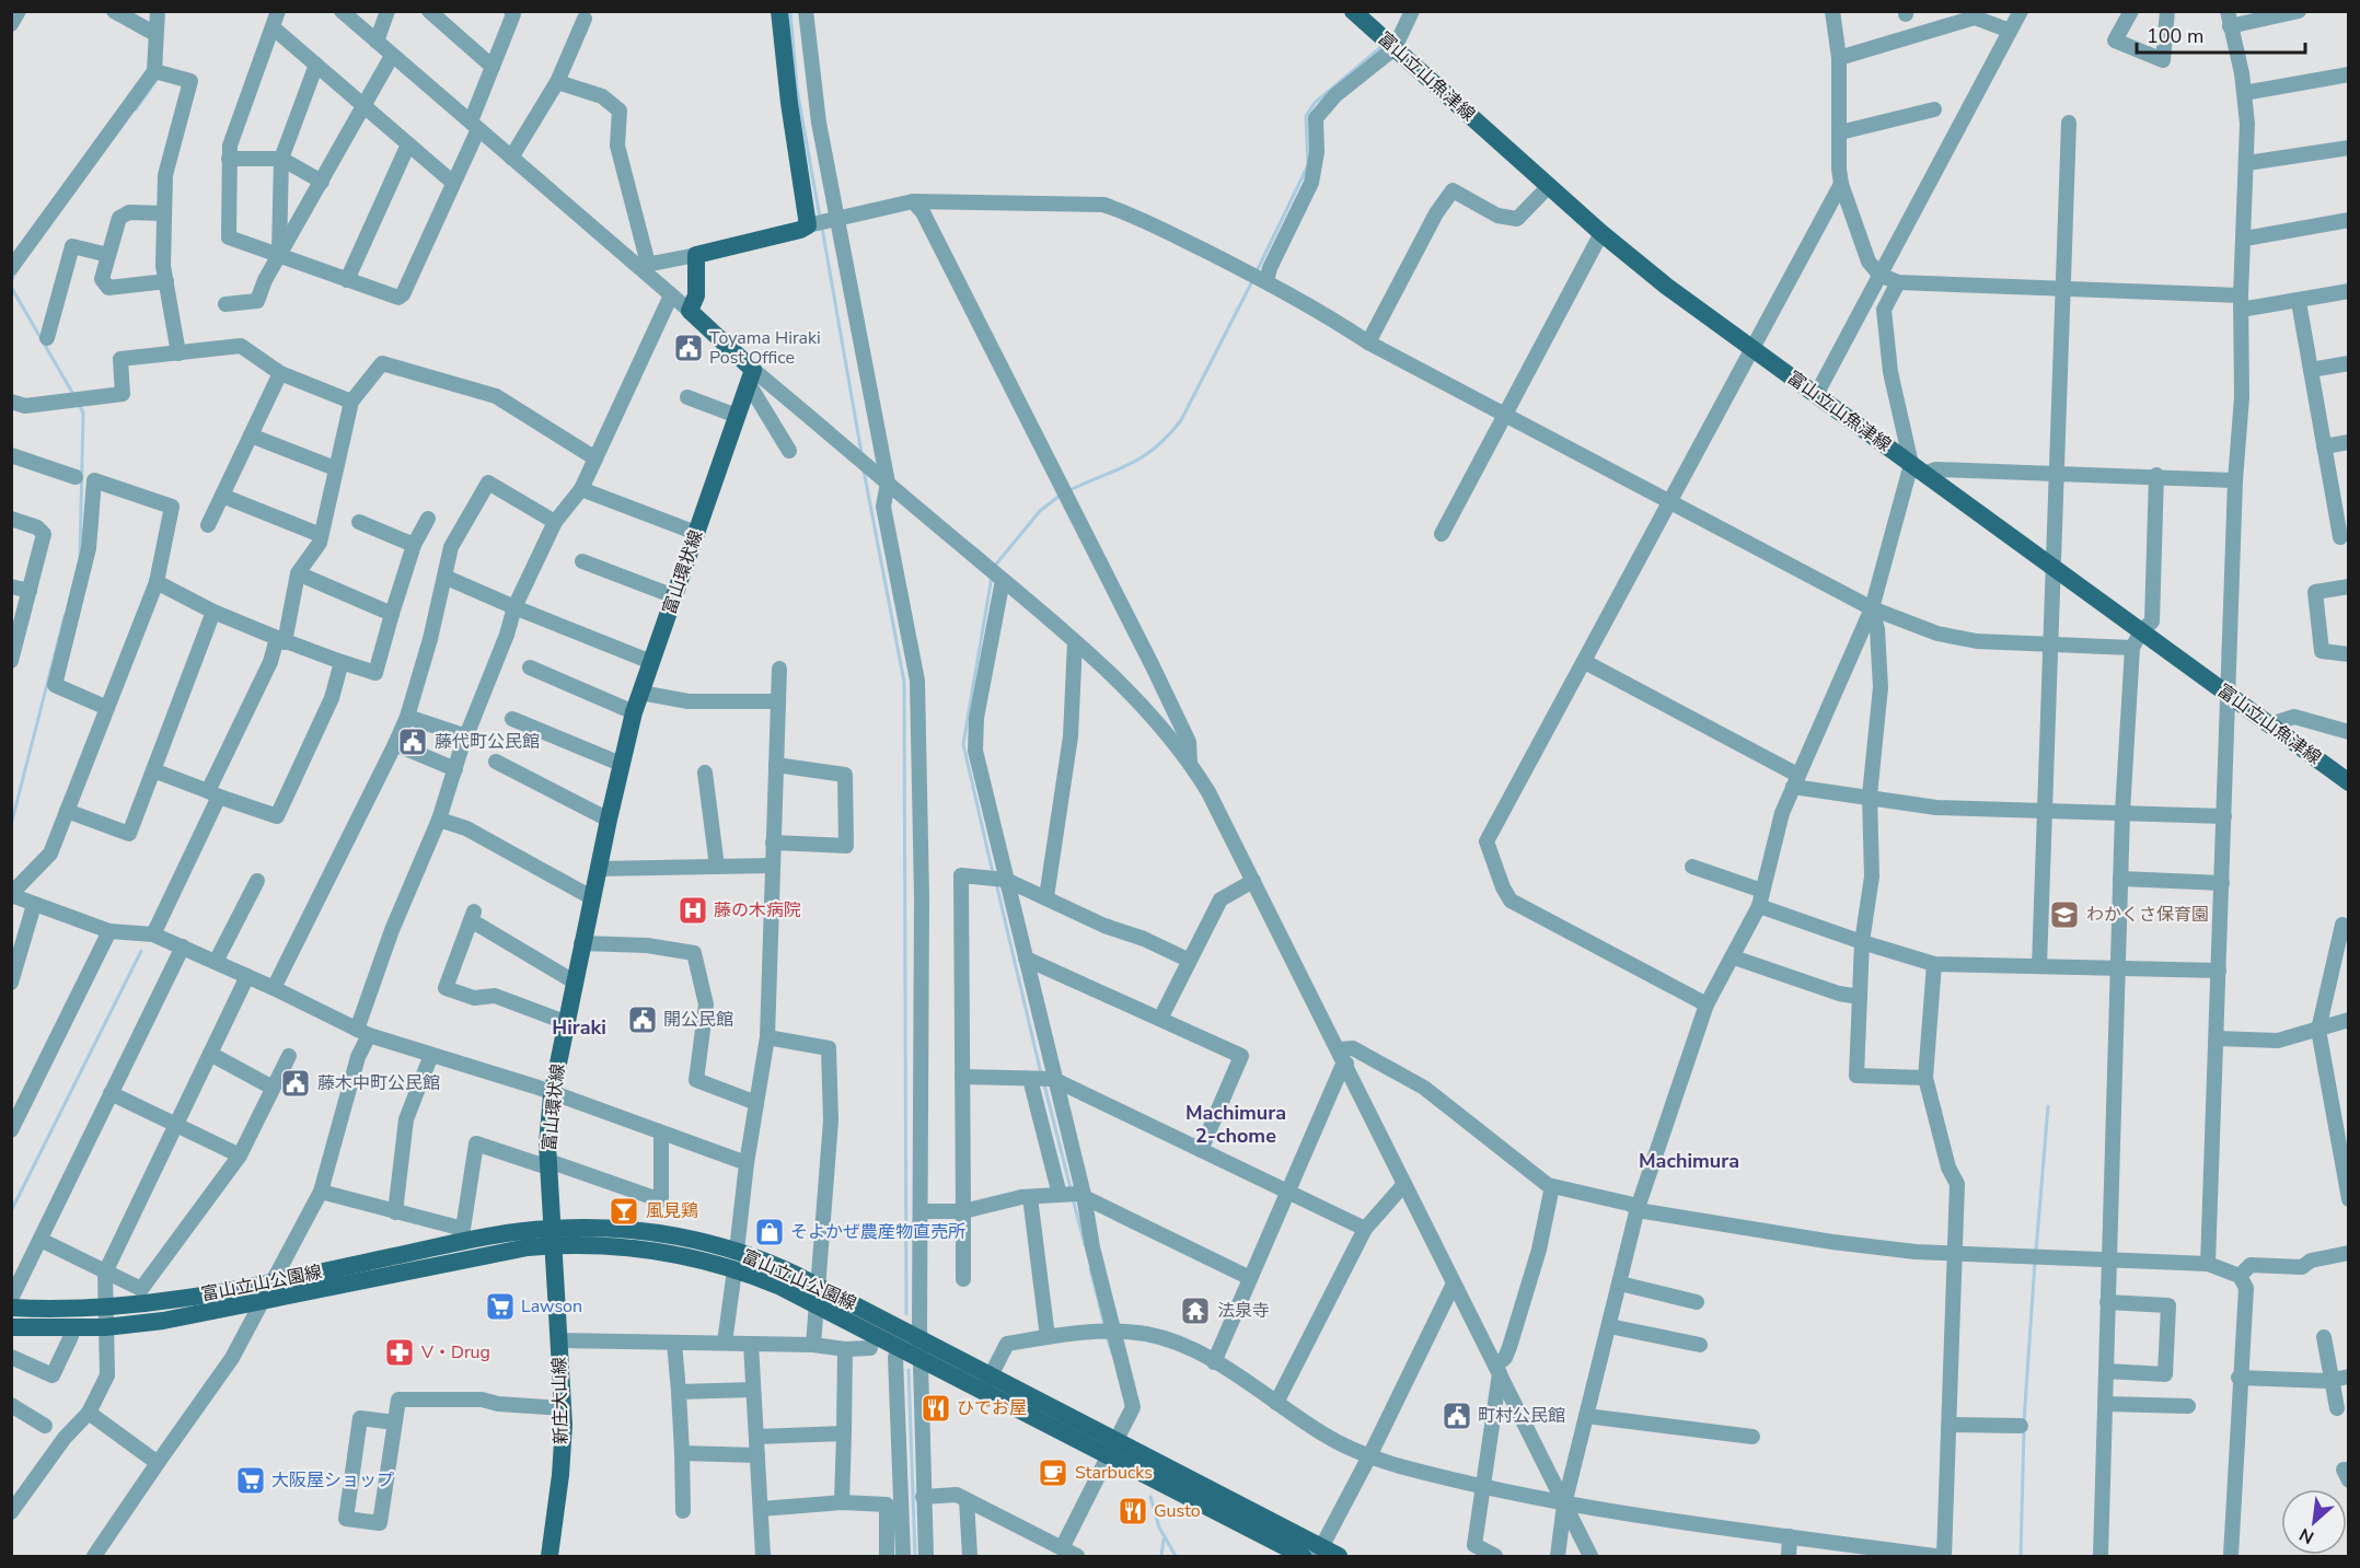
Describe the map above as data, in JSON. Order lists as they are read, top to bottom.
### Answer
{
  "streets": {
    "main road": [
      "富山立山魚津線",
      "富山環状線",
      "富山立山公園線",
      "新庄大山線"
    ]
  },
  "crossings": [
    ["富山環状線", "富山立山公園線"],
    ["富山環状線", "新庄大山線"],
    ["富山立山公園線", "新庄大山線"]
  ],
  "districts": ["Hiraki", "Machimura 2-chome", "Machimura"],
  "places": {
    "public building": [
      "Toyama Hiraki Post Office",
      "藤代町公民館",
      "開公民館",
      "藤木中町公民館",
      "町村公民館"
    ],
    "hospital": ["藤の木病院"],
    "school or university": ["わかくさ保育園"],
    "bar": ["風見鶏"],
    "shop": ["そよかぜ農産物直売所"],
    "supermarket": ["Lawson", "大阪屋ショップ"],
    "temple": ["法泉寺"],
    "pharmacy": ["V・Drug"],
    "restaurant": ["ひでお屋", "Gusto"],
    "cafe": ["Starbucks"]
  },
  "scale_bar": "100 m",
  "north": "bottom left"
}
